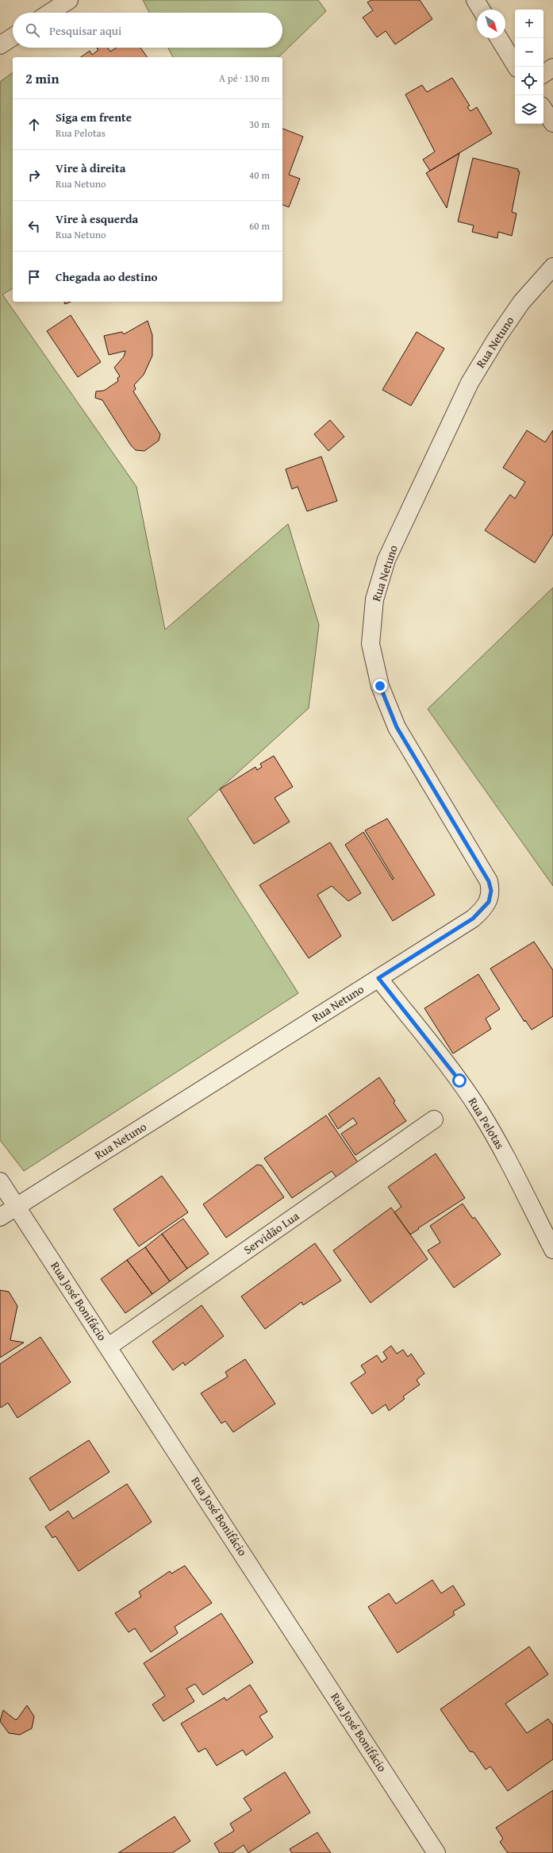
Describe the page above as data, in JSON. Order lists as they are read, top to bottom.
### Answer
{
  "streets": {
    "street": [
      "Rua Netuno",
      "Rua Pelotas",
      "Servidão Lua",
      "Rua José Bonifácio"
    ]
  },
  "crossings": [
    ["Rua Netuno", "Rua Pelotas"],
    ["Rua Netuno", "Rua José Bonifácio"],
    ["Servidão Lua", "Rua José Bonifácio"]
  ],
  "north": "bottom right",
  "page": {
    "map_buttons": ["+", "−"],
    "search": "Pesquisar aqui",
    "heading": ["2 min", "A pé · 130 m"],
    "list": [
      ["Siga em frente", "Rua Pelotas", "30 m"],
      ["Vire à direita", "Rua Netuno", "40 m"],
      ["Vire à esquerda", "Rua Netuno", "60 m"],
      "Chegada ao destino"
    ]
  }
}
